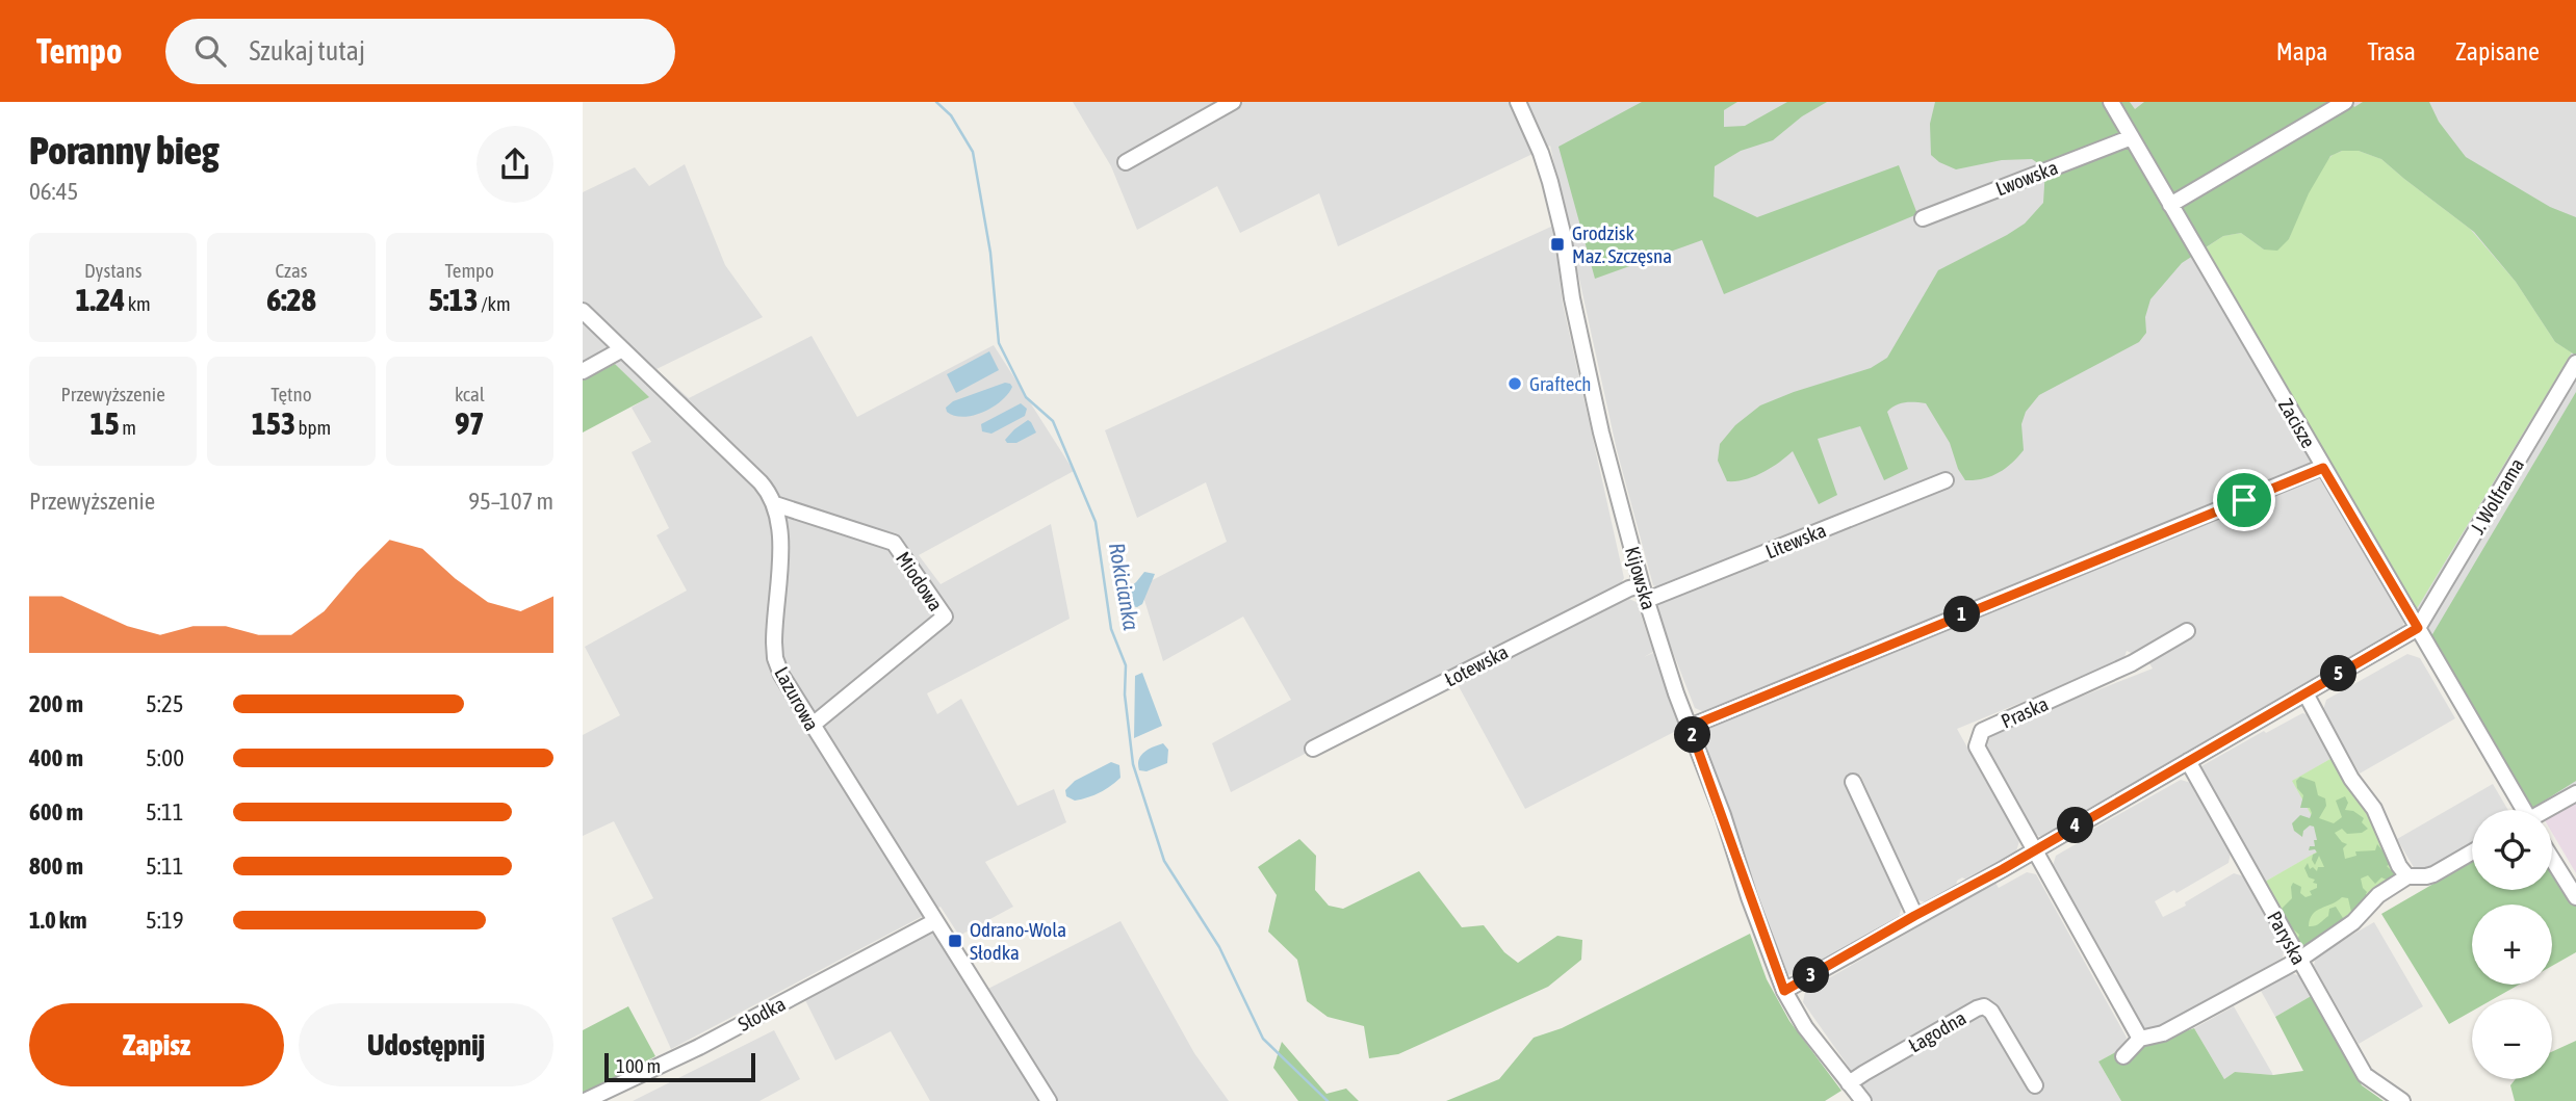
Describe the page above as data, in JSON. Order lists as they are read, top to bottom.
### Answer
{
  "streets": {
    "street": [
      "Lwowska",
      "Zacisze",
      "J. Wolframa",
      "Litewska",
      "Kijowska",
      "Miodowa",
      "Łotewska",
      "Lazurowa",
      "Praska",
      "Paryska",
      "Słodka",
      "Łagodna"
    ]
  },
  "crossings": [
    ["Lwowska", "Zacisze"],
    ["Zacisze", "J. Wolframa"],
    ["Litewska", "Kijowska"],
    ["Kijowska", "Łotewska"],
    ["Miodowa", "Lazurowa"],
    ["Lazurowa", "Słodka"]
  ],
  "water": ["Rokicianka"],
  "places": {
    "transit": ["Grodzisk Maz. Szczęsna", "Odrano-Wola Słodka"],
    "other": ["Graftech"]
  },
  "scale_bar": "100 m",
  "page": {
    "header": "Tempo",
    "search": "Szukaj tutaj",
    "nav": ["Mapa", "Trasa", "Zapisane"],
    "heading": ["Poranny bieg", "06:45"],
    "stats": [
      ["Dystans", "1.24 km"],
      ["Czas", "6:28"],
      ["Tempo", "5:13 /km"],
      ["Przewyższenie", "15 m"],
      ["Tętno", "153 bpm"],
      ["kcal", "97"]
    ],
    "chart": ["Przewyższenie", "95–107 m"],
    "pins": [
      "1",
      "5",
      "2",
      "4",
      "3"
    ],
    "list": [
      {
        "name": "200 m",
        "note": "5:25"
      },
      {
        "name": "400 m",
        "note": "5:00"
      },
      {
        "name": "600 m",
        "note": "5:11"
      },
      {
        "name": "800 m",
        "note": "5:11"
      },
      {
        "name": "1.0 km",
        "note": "5:19"
      }
    ],
    "map_buttons": ["+", "−"],
    "buttons": ["Zapisz", "Udostępnij"],
    "scale": "100 m"
  }
}
